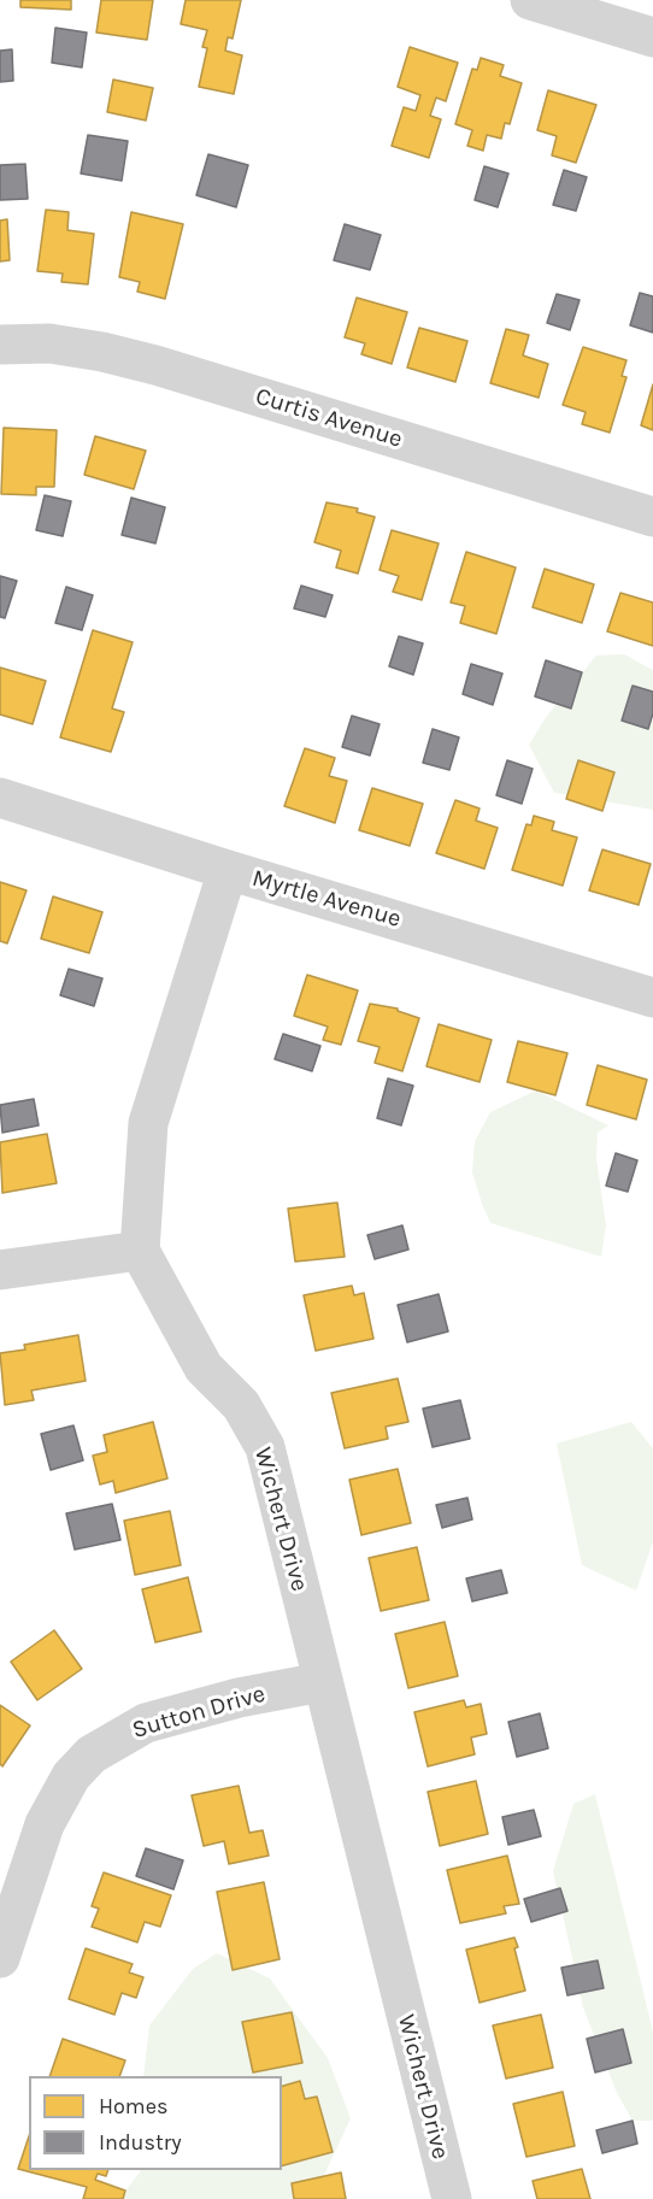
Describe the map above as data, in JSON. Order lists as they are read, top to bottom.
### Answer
{
  "streets": {
    "street": [
      "Curtis Avenue",
      "Myrtle Avenue",
      "Wichert Drive",
      "Sutton Drive"
    ]
  },
  "crossings": [
    ["Wichert Drive", "Sutton Drive"]
  ],
  "legend": ["Homes", "Industry"]
}
